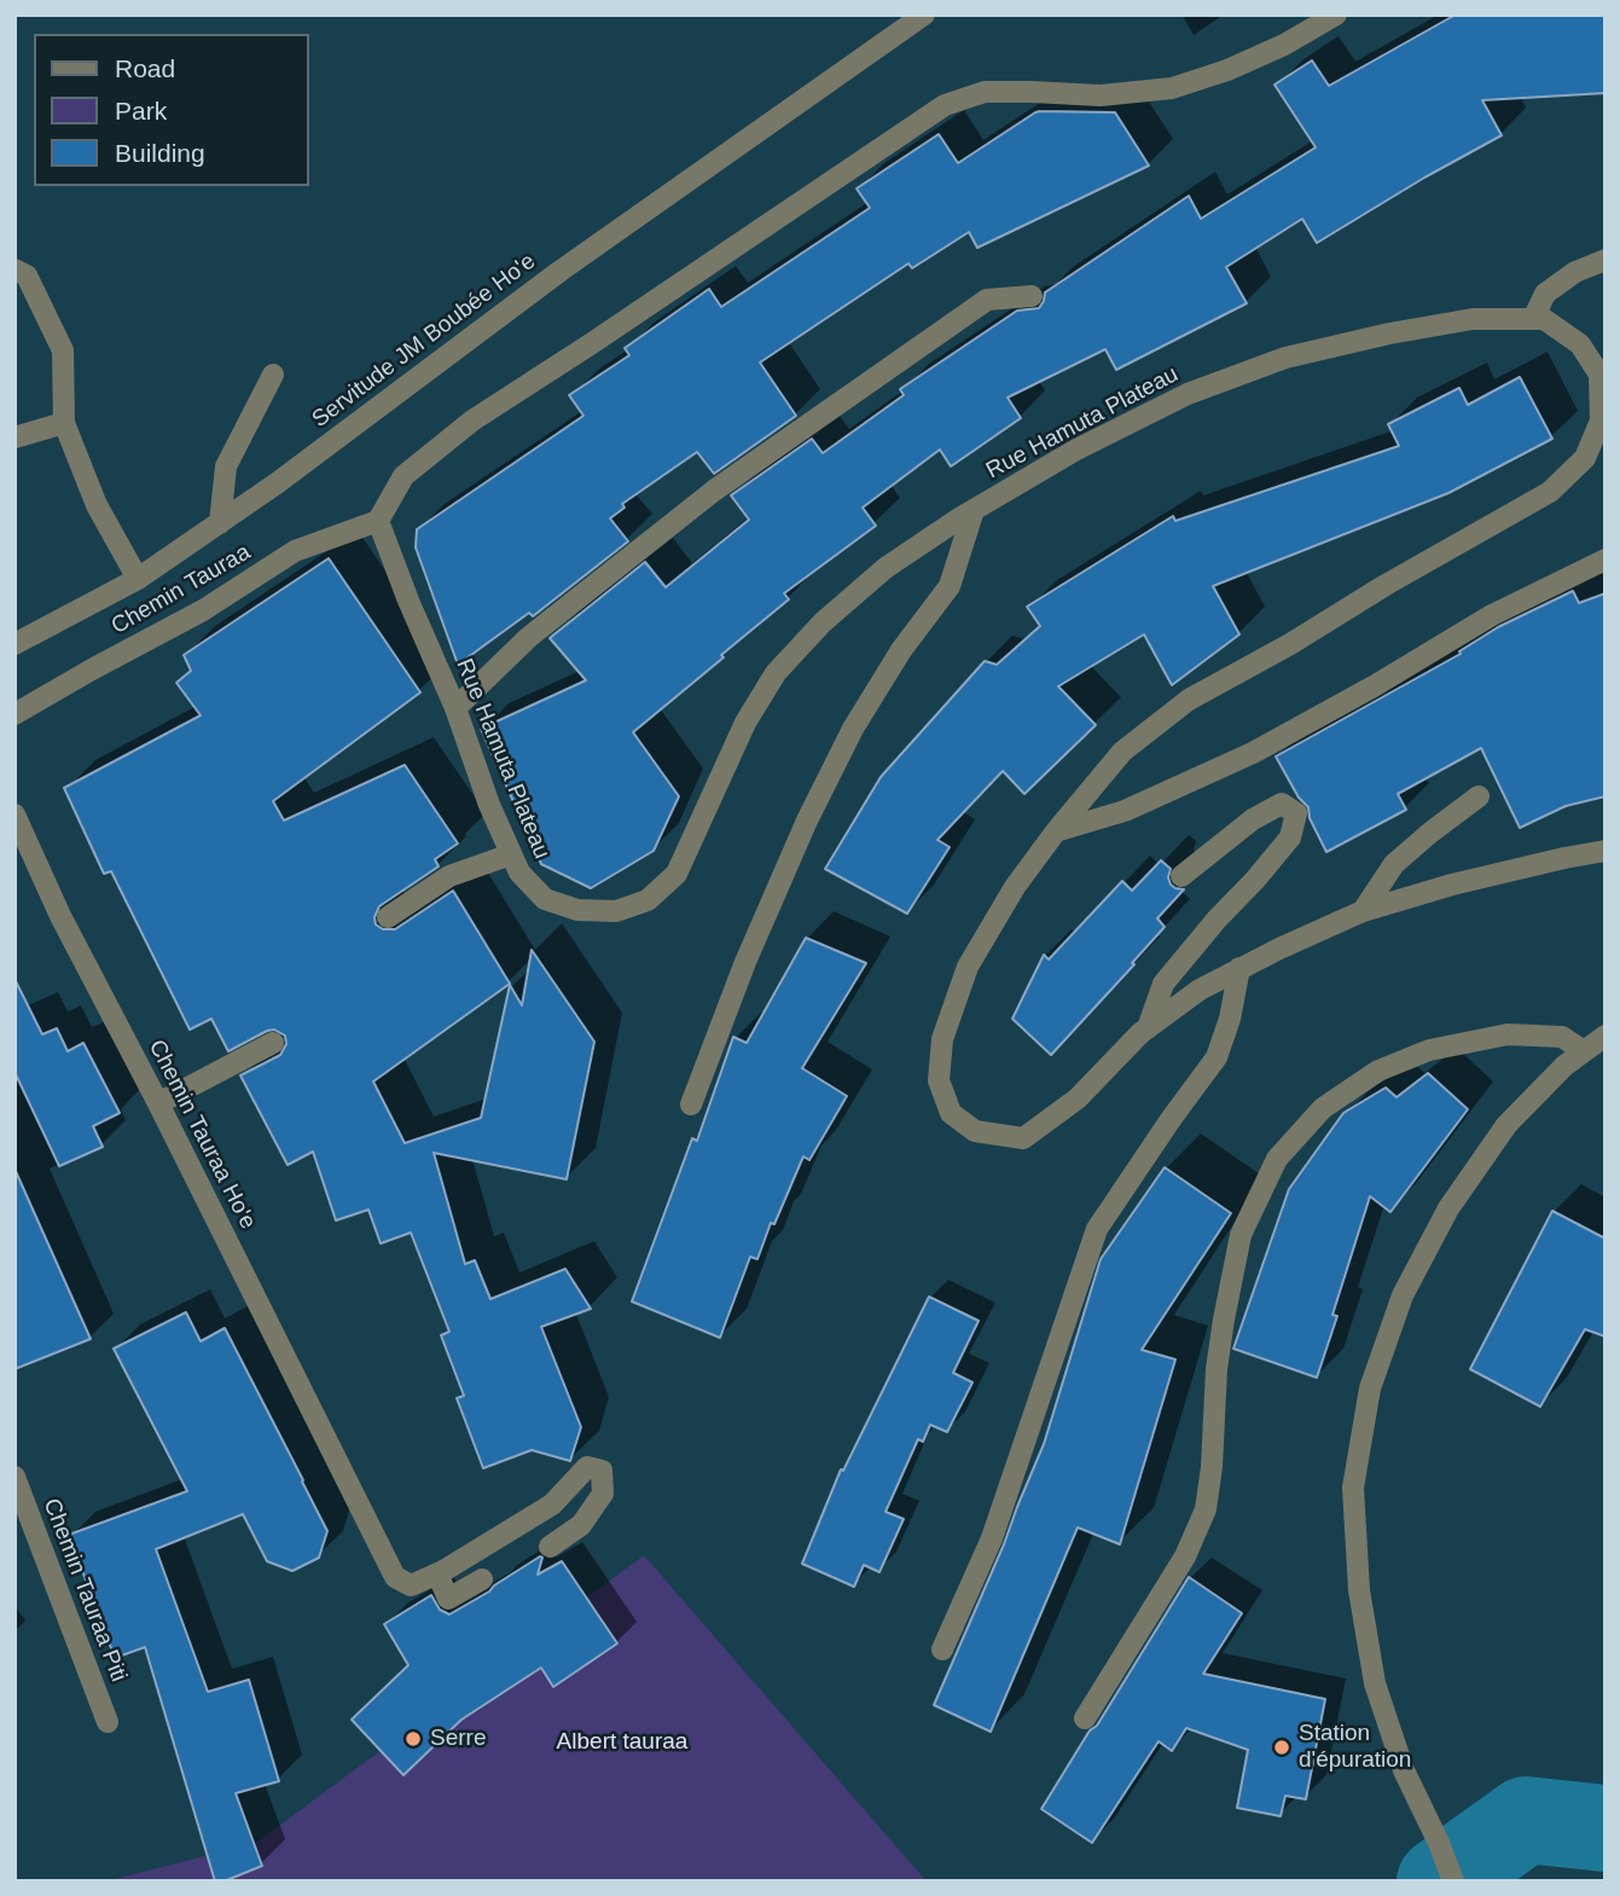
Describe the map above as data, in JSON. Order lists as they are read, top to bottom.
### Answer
{
  "streets": {
    "street": [
      "Servitude JM Boubée Ho'e",
      "Rue Hamuta Plateau",
      "Chemin Tauraa",
      "Chemin Tauraa Ho'e",
      "Chemin Tauraa Piti"
    ]
  },
  "crossings": [
    ["Rue Hamuta Plateau", "Chemin Tauraa"]
  ],
  "parks": ["Albert tauraa"],
  "places": ["Serre", "Station d'épuration"],
  "legend": ["Road", "Park", "Building"]
}
